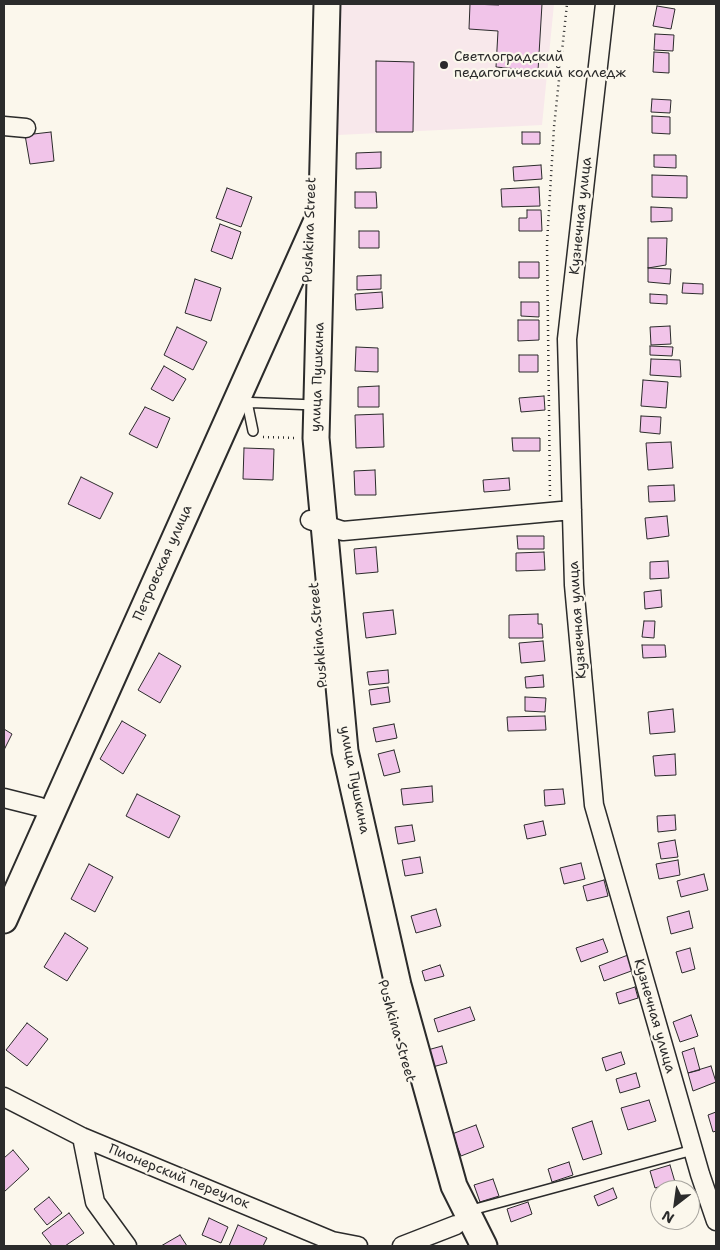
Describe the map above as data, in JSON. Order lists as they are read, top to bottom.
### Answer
{
  "streets": {
    "street": [
      "Кузнечная улица",
      "Pushkina Street",
      "улица Пушкина",
      "Петровская улица",
      "Пионерский переулок"
    ]
  },
  "crossings": [
    ["Pushkina Street", "улица Пушкина"],
    ["Pushkina Street", "Петровская улица"]
  ],
  "places": ["Светлоградский педагогический колледж"],
  "north": "bottom left"
}
